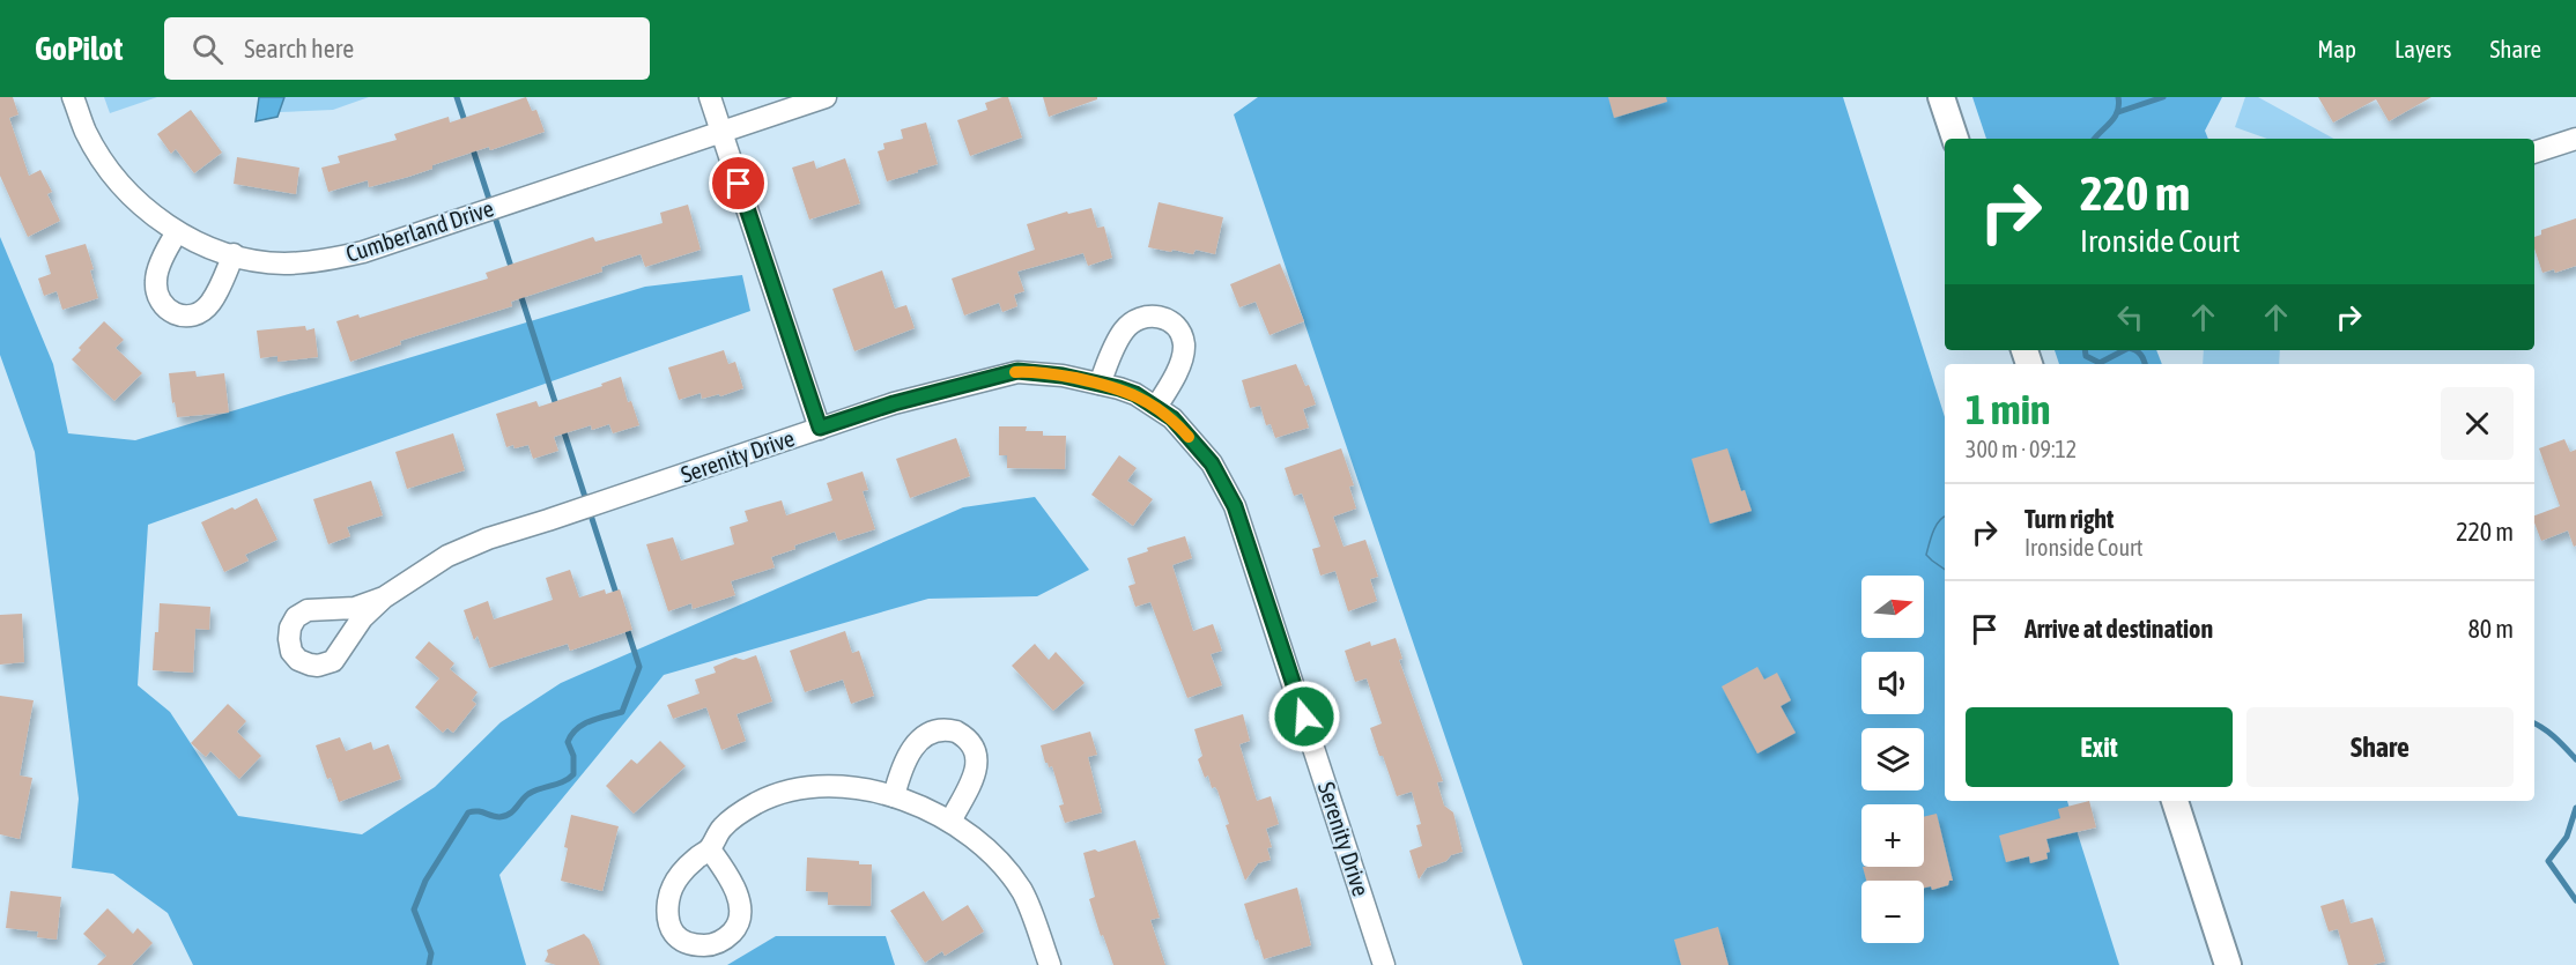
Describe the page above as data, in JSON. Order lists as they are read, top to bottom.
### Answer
{
  "streets": {
    "street": ["Cumberland Drive", "Serenity Drive"]
  },
  "north": "right",
  "page": {
    "header": "GoPilot",
    "search": "Search here",
    "nav": ["Map", "Layers", "Share"],
    "turn": ["220 m", "Ironside Court"],
    "heading": ["1 min", "300 m · 09:12"],
    "list": [
      {
        "name": "Turn right",
        "note": "Ironside Court",
        "value": "220 m"
      },
      {
        "name": "Arrive at destination",
        "value": "80 m"
      }
    ],
    "map_buttons": ["+", "−"],
    "buttons": ["Exit", "Share"]
  }
}
